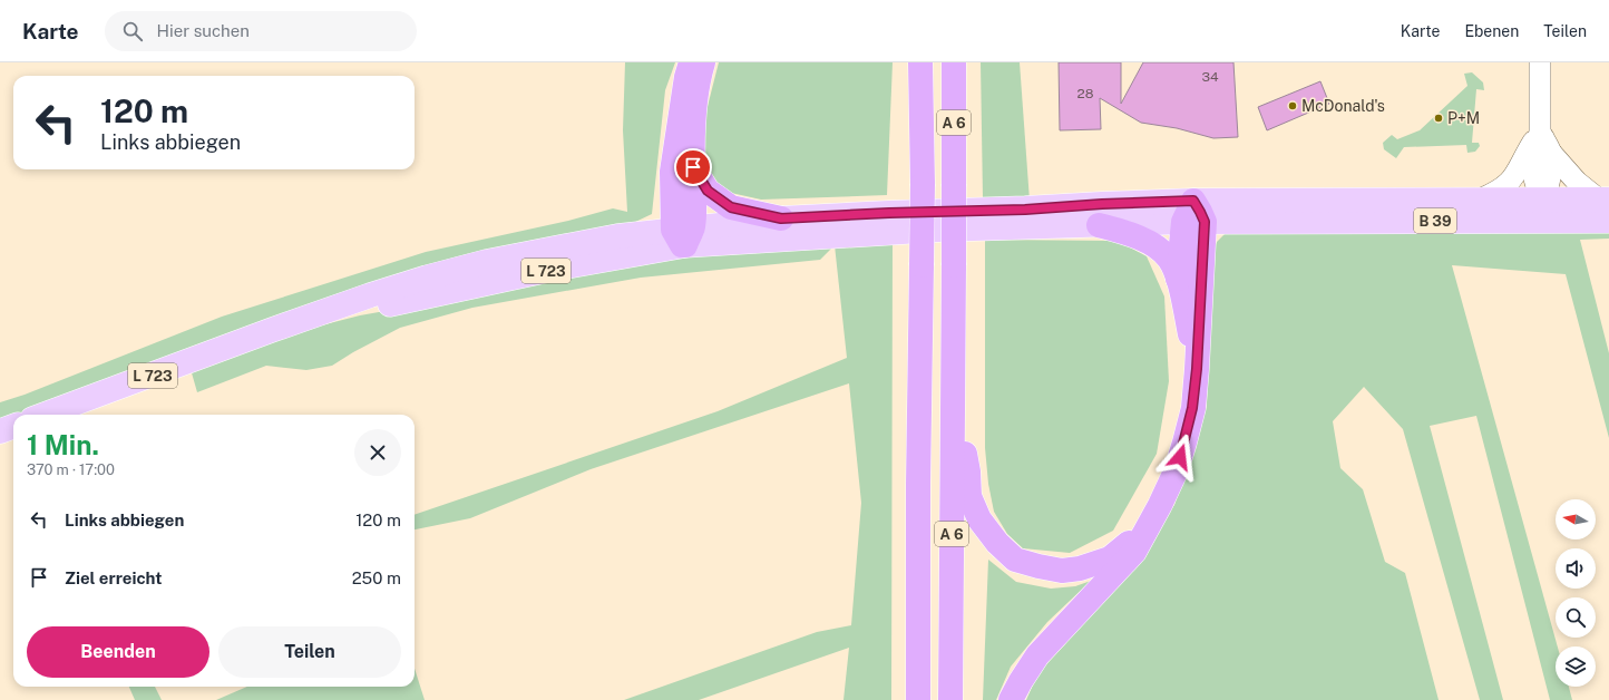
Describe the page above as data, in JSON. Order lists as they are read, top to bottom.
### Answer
{
  "streets": {
    "highway": ["A 6"],
    "main road": ["B 39", "L 723"]
  },
  "crossings": [
    ["B 39", "L 723"]
  ],
  "places": ["McDonald's", "P+M"],
  "house_numbers": ["34", "28"],
  "north": "left",
  "page": {
    "header": "Karte",
    "search": "Hier suchen",
    "nav": ["Karte", "Ebenen", "Teilen"],
    "turn": ["120 m", "Links abbiegen"],
    "heading": ["1 Min.", "370 m · 17:00"],
    "list": [
      {
        "name": "Links abbiegen",
        "value": "120 m"
      },
      {
        "name": "Ziel erreicht",
        "value": "250 m"
      }
    ],
    "buttons": ["Beenden", "Teilen"]
  }
}
